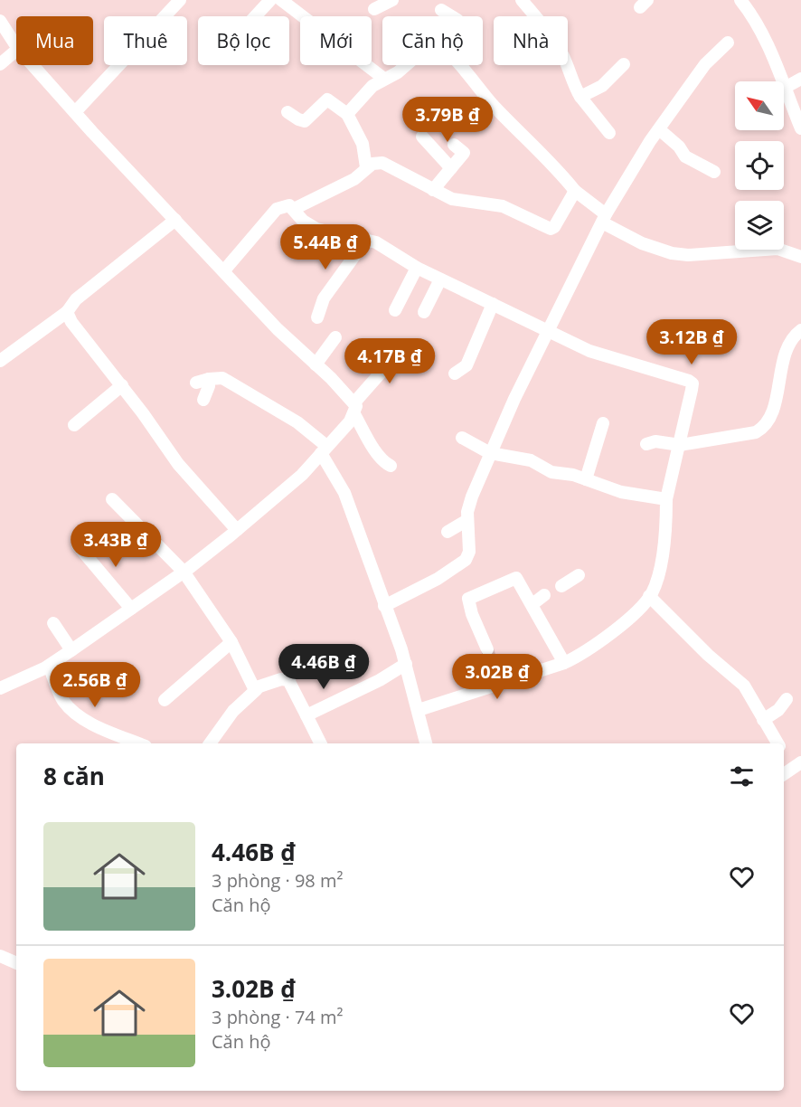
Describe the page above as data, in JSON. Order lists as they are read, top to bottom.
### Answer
{
  "north": "top left",
  "page": {
    "chip": [
      "Mua",
      "Thuê",
      "Bộ lọc",
      "Mới",
      "Căn hộ",
      "Nhà"
    ],
    "price": [
      "3.79B ₫",
      "5.44B ₫",
      "3.12B ₫",
      "4.17B ₫",
      "3.43B ₫",
      "4.46B ₫",
      "3.02B ₫",
      "2.56B ₫"
    ],
    "heading": "8 căn",
    "list": [
      {
        "name": "4.46B ₫",
        "note": "3 phòng · 98 m² · Căn hộ"
      },
      {
        "name": "3.02B ₫",
        "note": "3 phòng · 74 m² · Căn hộ"
      }
    ]
  }
}
